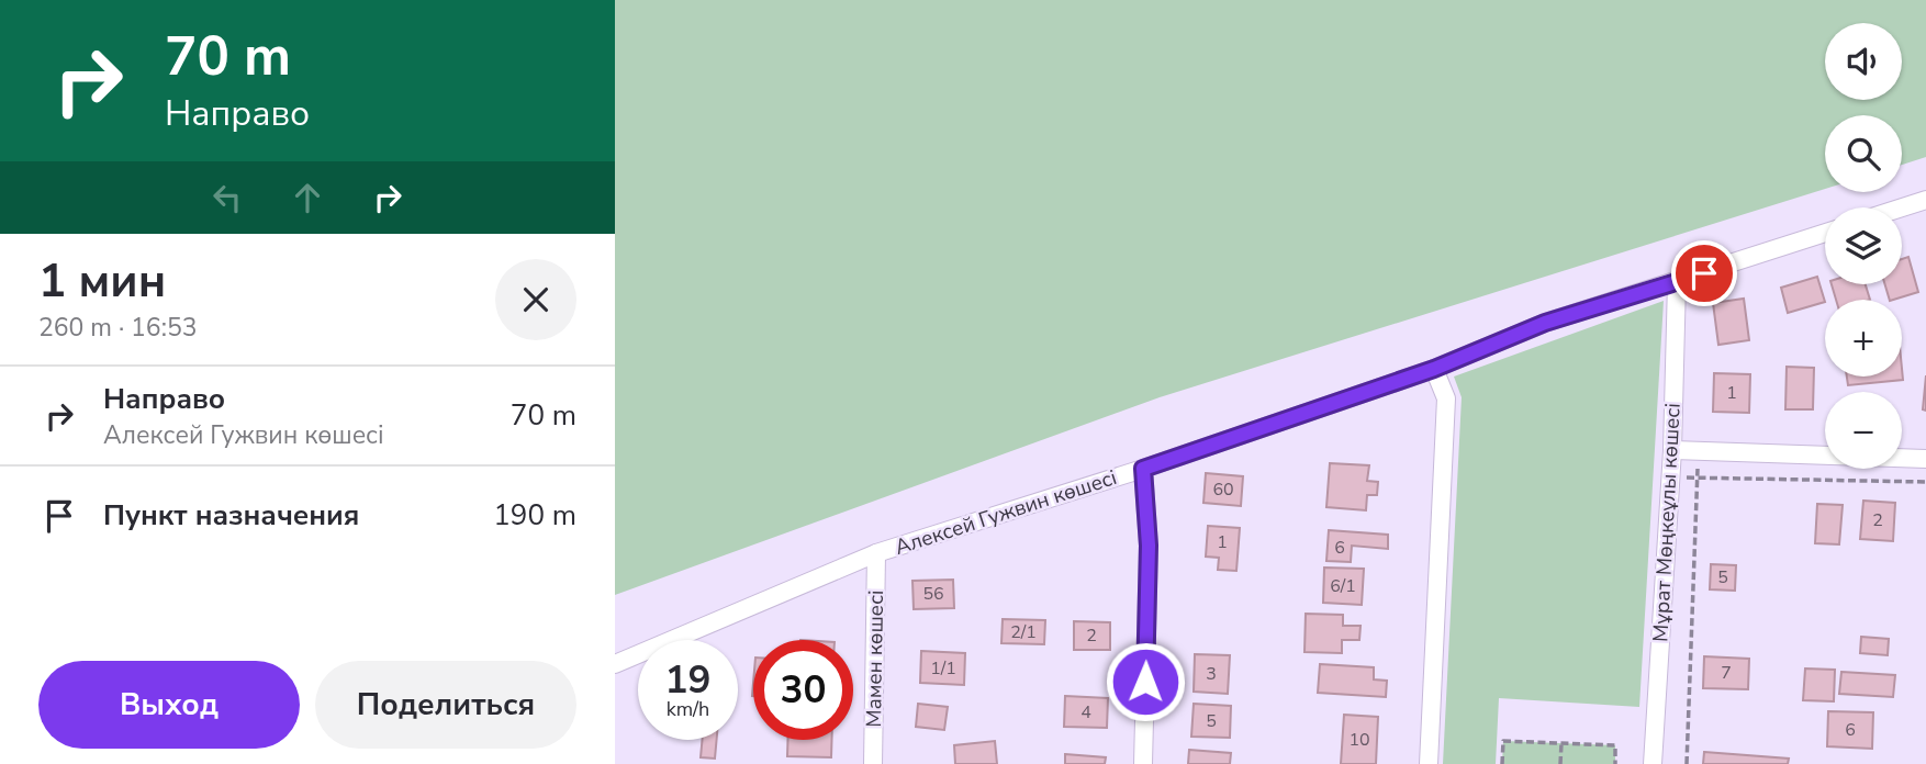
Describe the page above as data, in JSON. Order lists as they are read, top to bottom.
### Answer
{
  "streets": {
    "street": ["Алексей Гужвин көшесі", "Мұрат Мөңкеұлы көшесі", "Мамен көшесі"]
  },
  "crossings": [
    ["Алексей Гужвин көшесі", "Мұрат Мөңкеұлы көшесі"],
    ["Алексей Гужвин көшесі", "Мамен көшесі"]
  ],
  "house_numbers": [
    "1",
    "60",
    "2",
    "1",
    "6",
    "5",
    "6/1",
    "56",
    "2/1",
    "2",
    "1/1",
    "7",
    "3",
    "4",
    "5",
    "6",
    "10"
  ],
  "page": {
    "turn": ["70 m", "Направо"],
    "map_buttons": ["+", "−"],
    "heading": ["1 мин", "260 m · 16:53"],
    "list": [
      {
        "name": "Направо",
        "note": "Алексей Гужвин көшесі",
        "value": "70 m"
      },
      {
        "name": "Пункт назначения",
        "value": "190 m"
      }
    ],
    "speed": "19 km/h",
    "limit": "30",
    "buttons": ["Выход", "Поделиться"]
  }
}
